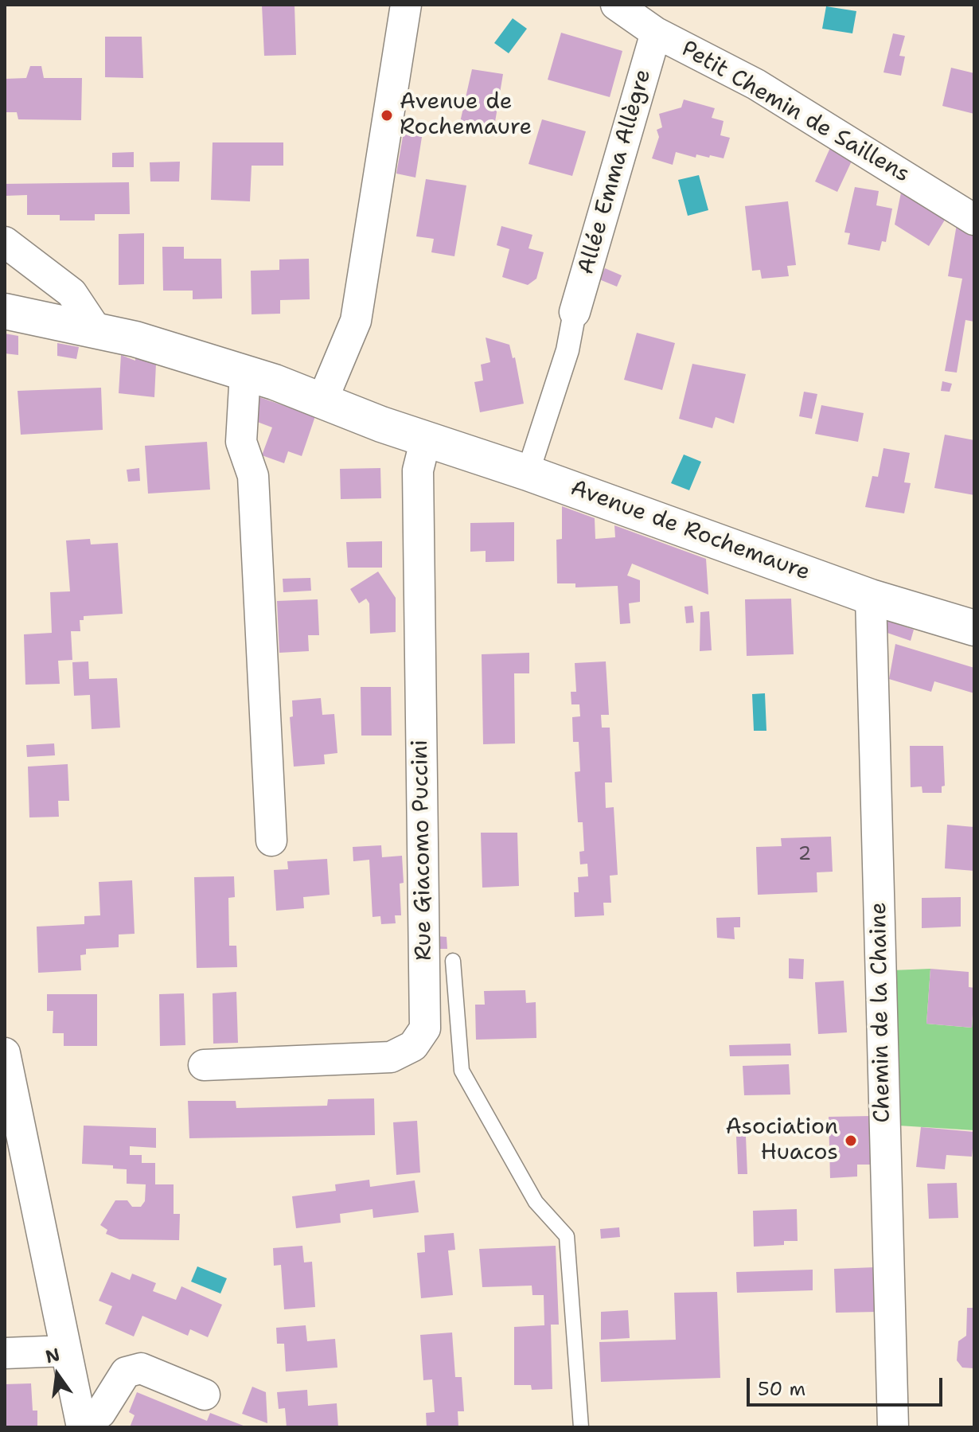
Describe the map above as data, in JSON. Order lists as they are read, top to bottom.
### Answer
{
  "streets": {
    "street": [
      "Petit Chemin de Saillens",
      "Allée Emma Allègre",
      "Avenue de Rochemaure",
      "Rue Giacomo Puccini",
      "Chemin de la Chaine"
    ]
  },
  "crossings": [
    ["Petit Chemin de Saillens", "Allée Emma Allègre"],
    ["Avenue de Rochemaure", "Rue Giacomo Puccini"],
    ["Avenue de Rochemaure", "Chemin de la Chaine"]
  ],
  "places": ["Avenue de Rochemaure", "Asociation Huacos"],
  "house_numbers": ["2"],
  "scale_bar": "50 m",
  "north": "top"
}
